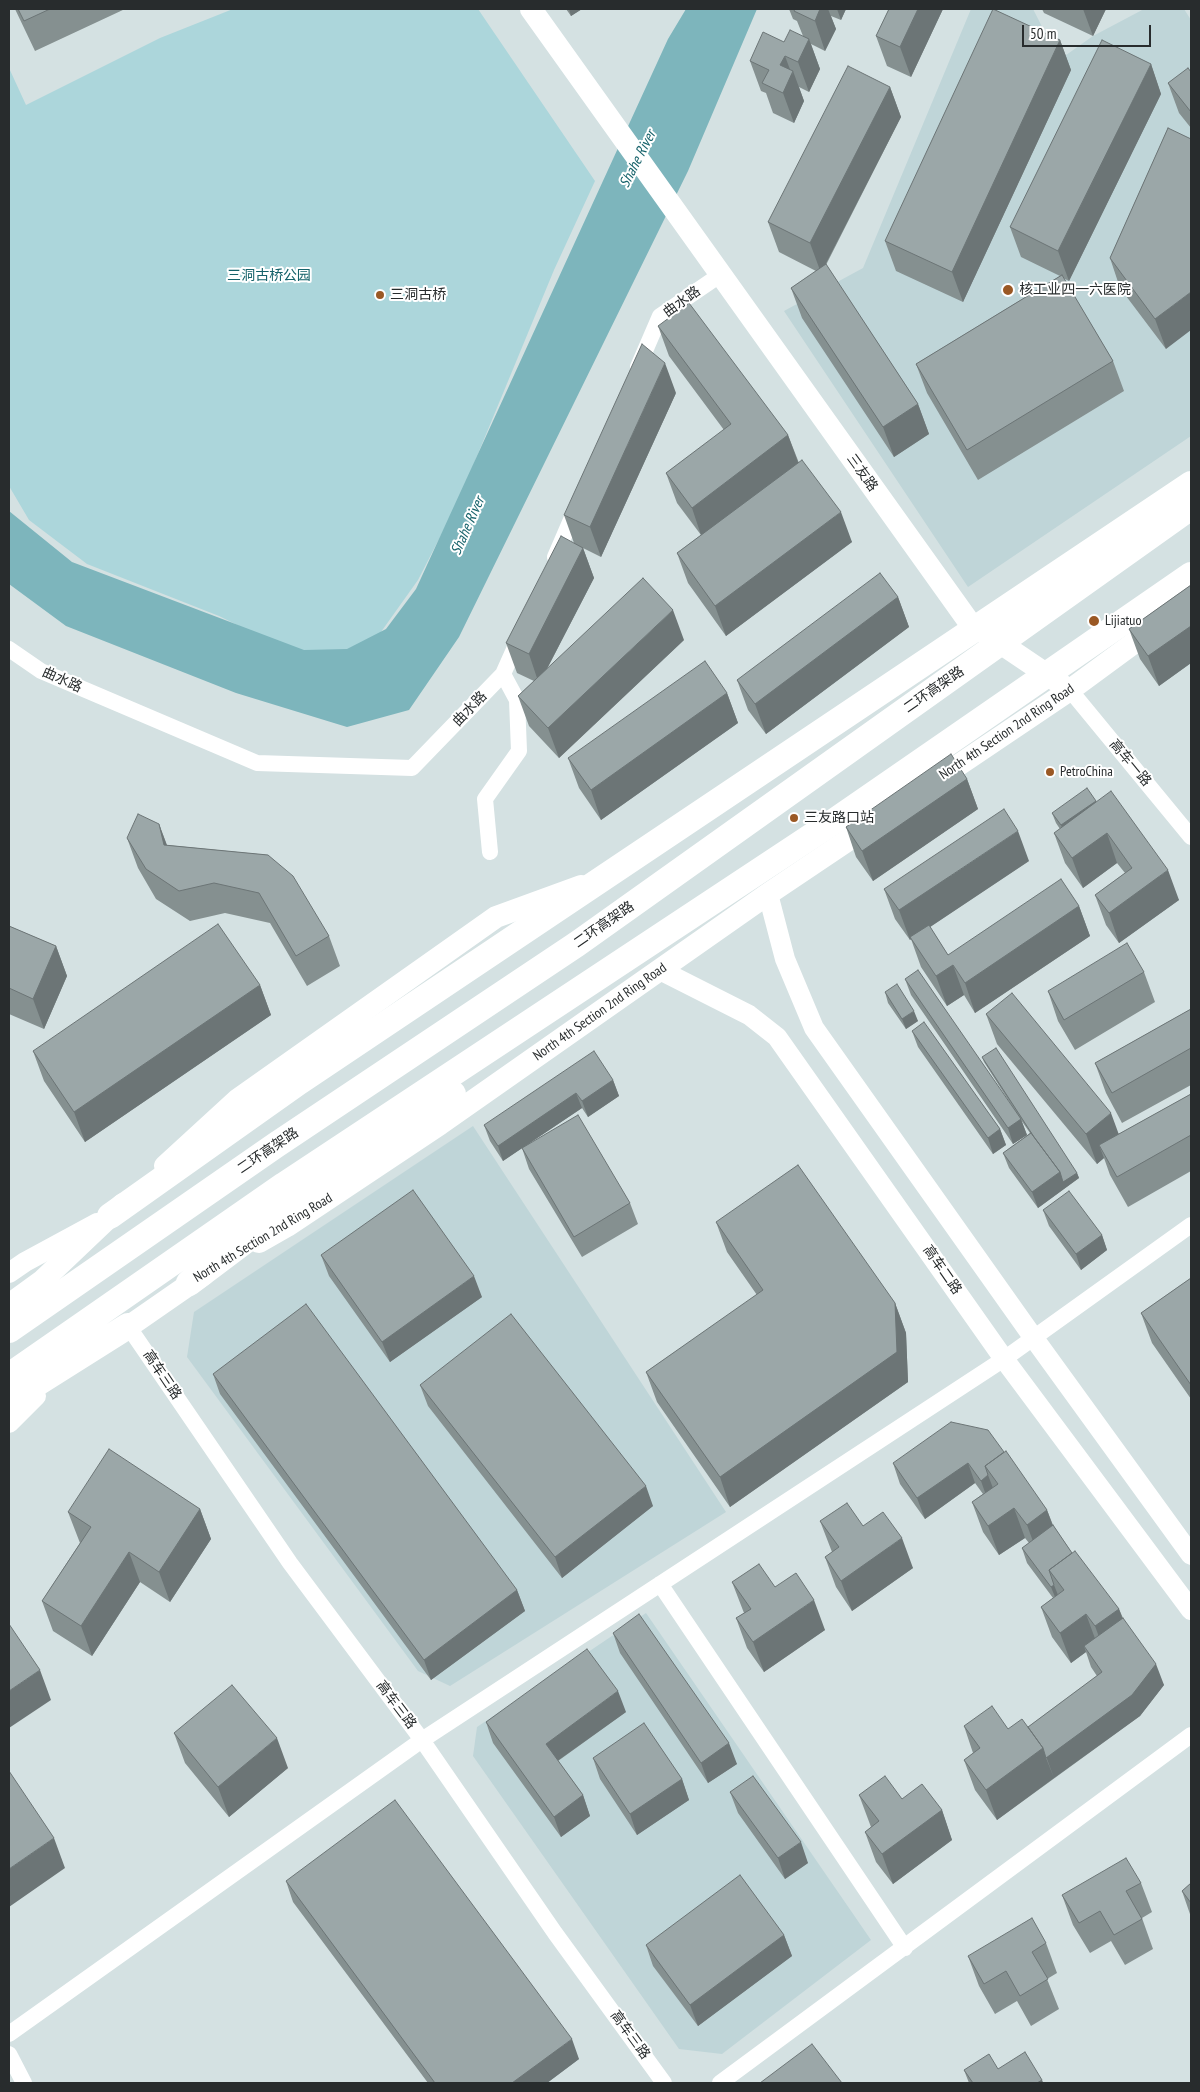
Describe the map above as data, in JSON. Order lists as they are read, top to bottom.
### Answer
{
  "streets": {
    "highway": ["二环高架路"],
    "main road": ["三友路", "North 4th Section 2nd Ring Road"],
    "street": [
      "曲水路",
      "高车一路",
      "高车二路",
      "高车三路"
    ]
  },
  "crossings": [
    ["曲水路", "三友路"],
    ["三友路", "North 4th Section 2nd Ring Road"],
    ["三友路", "高车一路"],
    ["North 4th Section 2nd Ring Road", "高车一路"],
    ["North 4th Section 2nd Ring Road", "高车二路"],
    ["North 4th Section 2nd Ring Road", "高车三路"]
  ],
  "water": ["Shahe River"],
  "parks": ["三洞古桥公园"],
  "places": [
    "核工业四一六医院",
    "三洞古桥",
    "Lijiatuo",
    "PetroChina",
    "三友路口站"
  ],
  "scale_bar": "50 m"
}
